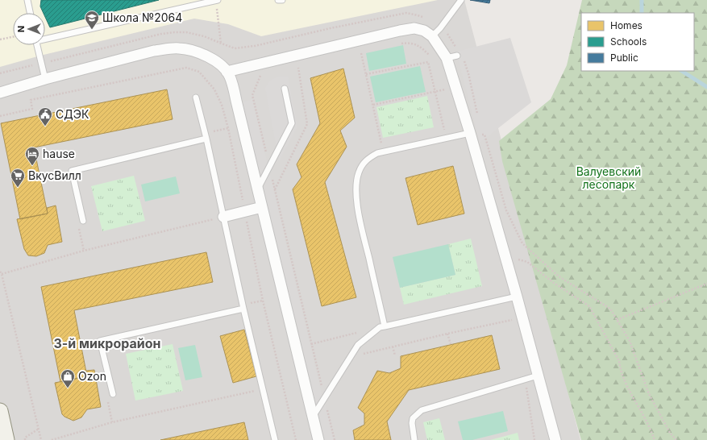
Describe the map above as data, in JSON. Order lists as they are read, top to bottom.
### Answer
{
  "districts": ["3-й микрорайон"],
  "parks": ["Валуевский лесопарк"],
  "places": {
    "school or university": ["Школа №2064"],
    "public building": ["СДЭК"],
    "hotel": ["hause"],
    "supermarket": ["ВкусВилл"],
    "shop": ["Ozon"]
  },
  "legend": ["Homes", "Schools", "Public"],
  "north": "left"
}
